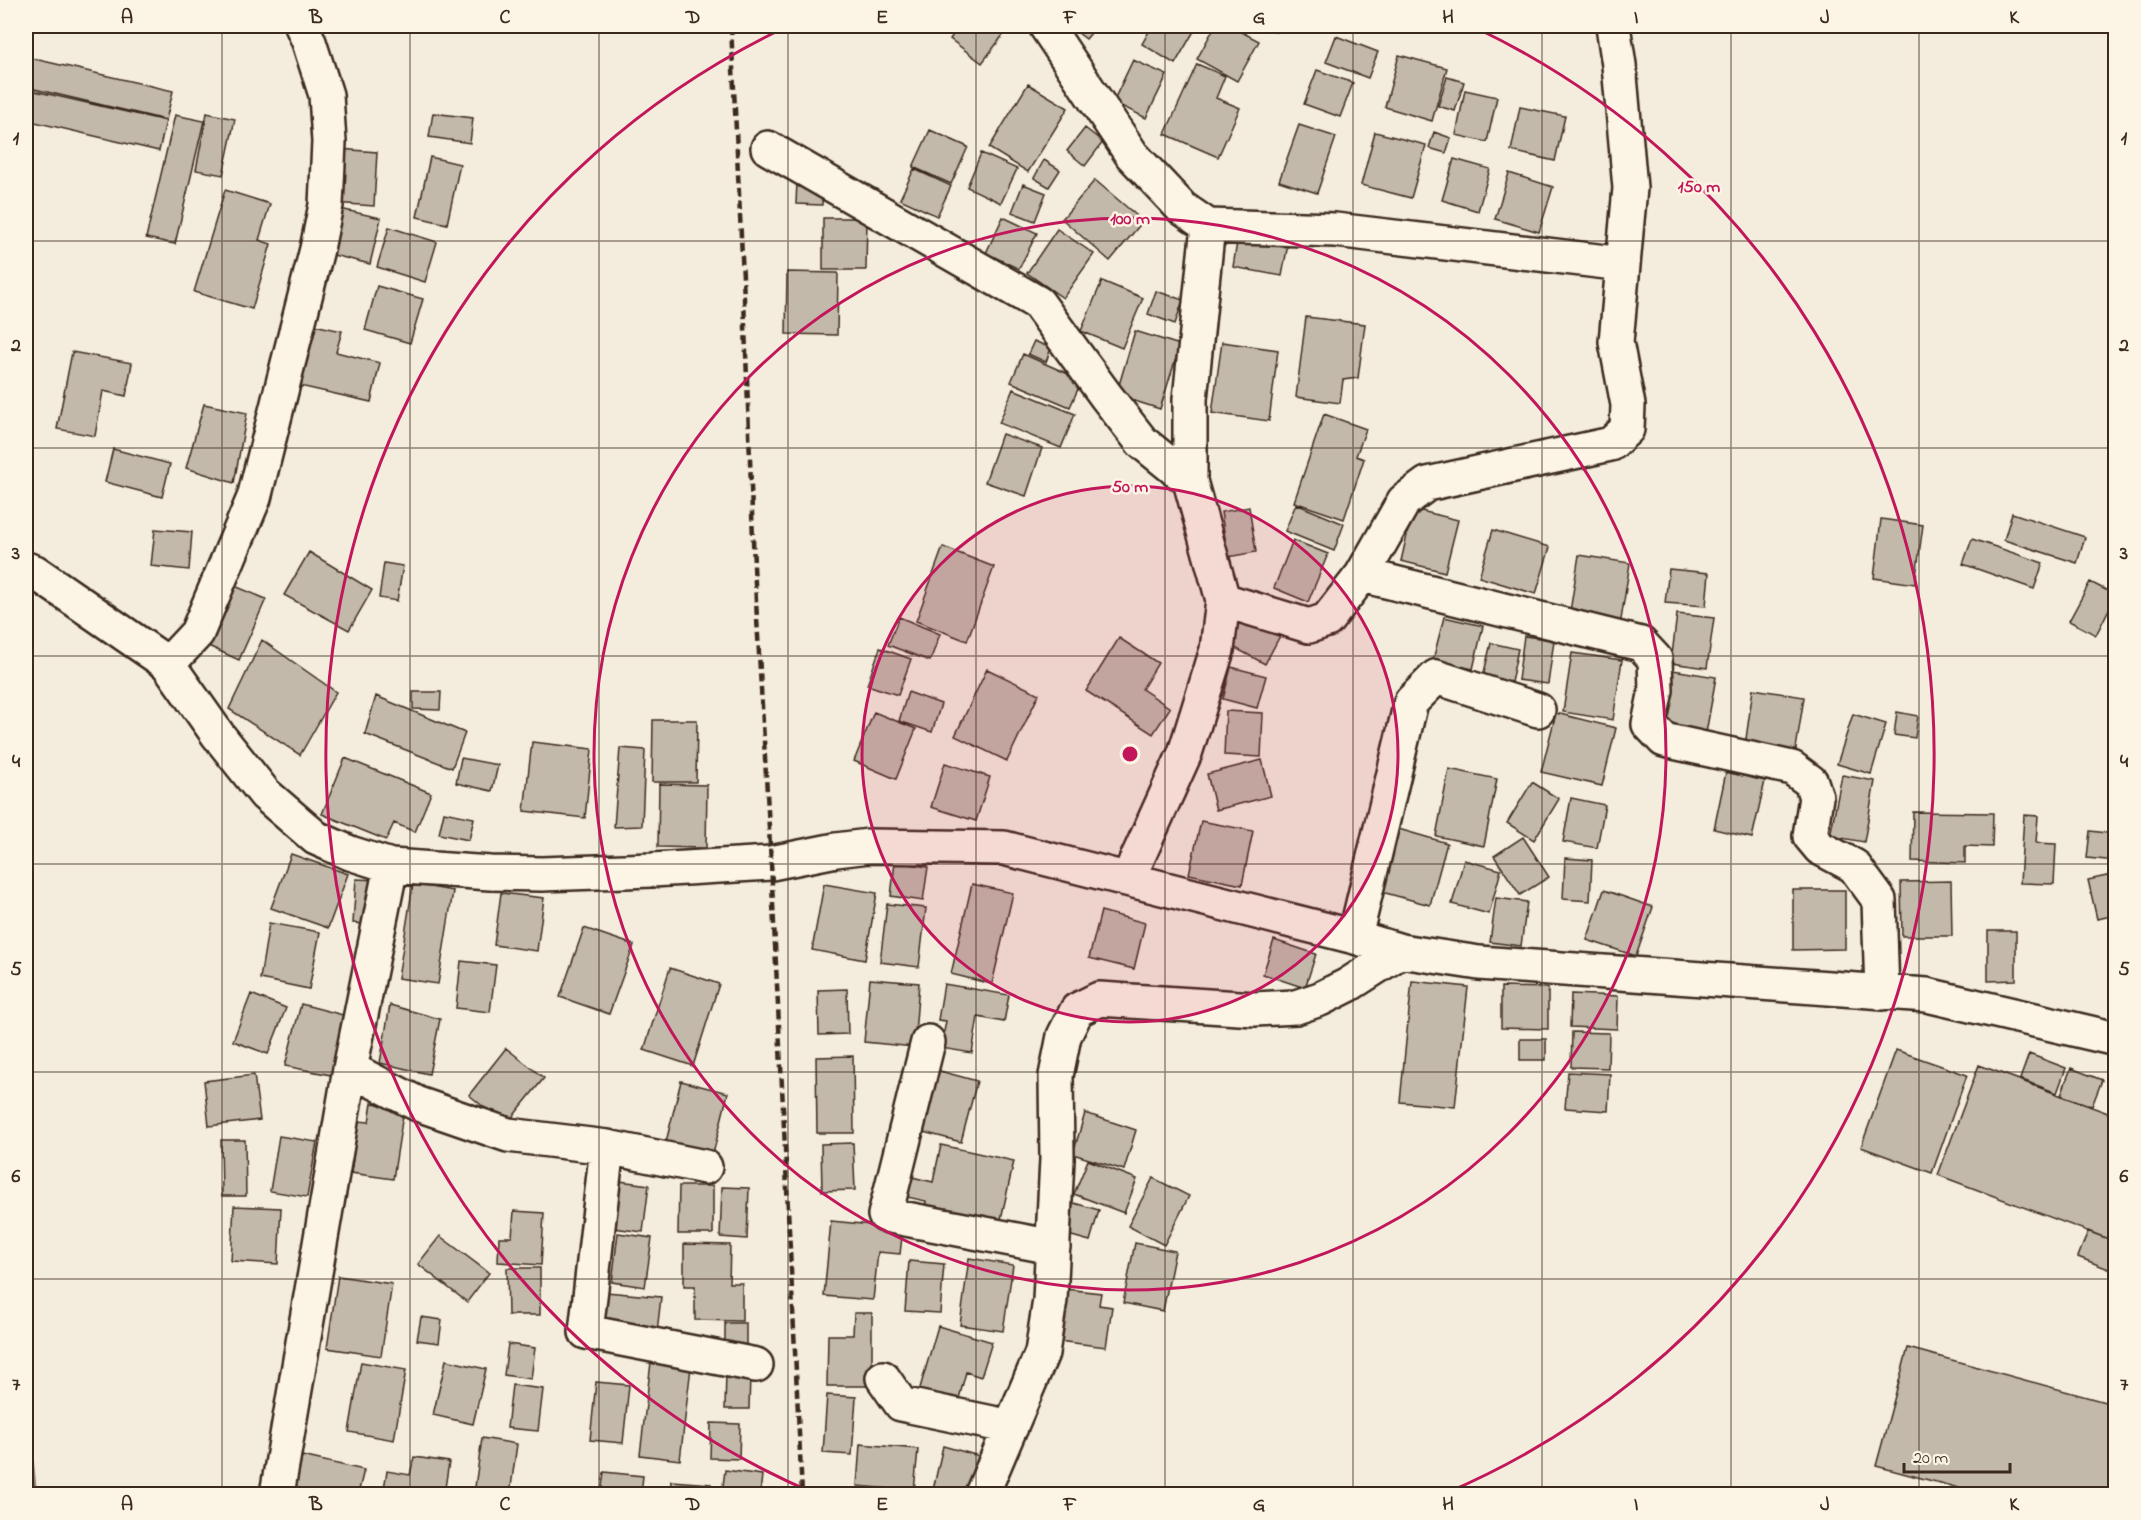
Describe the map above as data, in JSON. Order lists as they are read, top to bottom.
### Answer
{
  "scale_bar": "20 m",
  "grid": {
    "columns": [
      "A",
      "B",
      "C",
      "D",
      "E",
      "F",
      "G",
      "H",
      "I",
      "J",
      "K"
    ],
    "rows": [
      "1",
      "2",
      "3",
      "4",
      "5",
      "6",
      "7"
    ]
  },
  "rings": ["150 m", "100 m", "50 m"]
}
